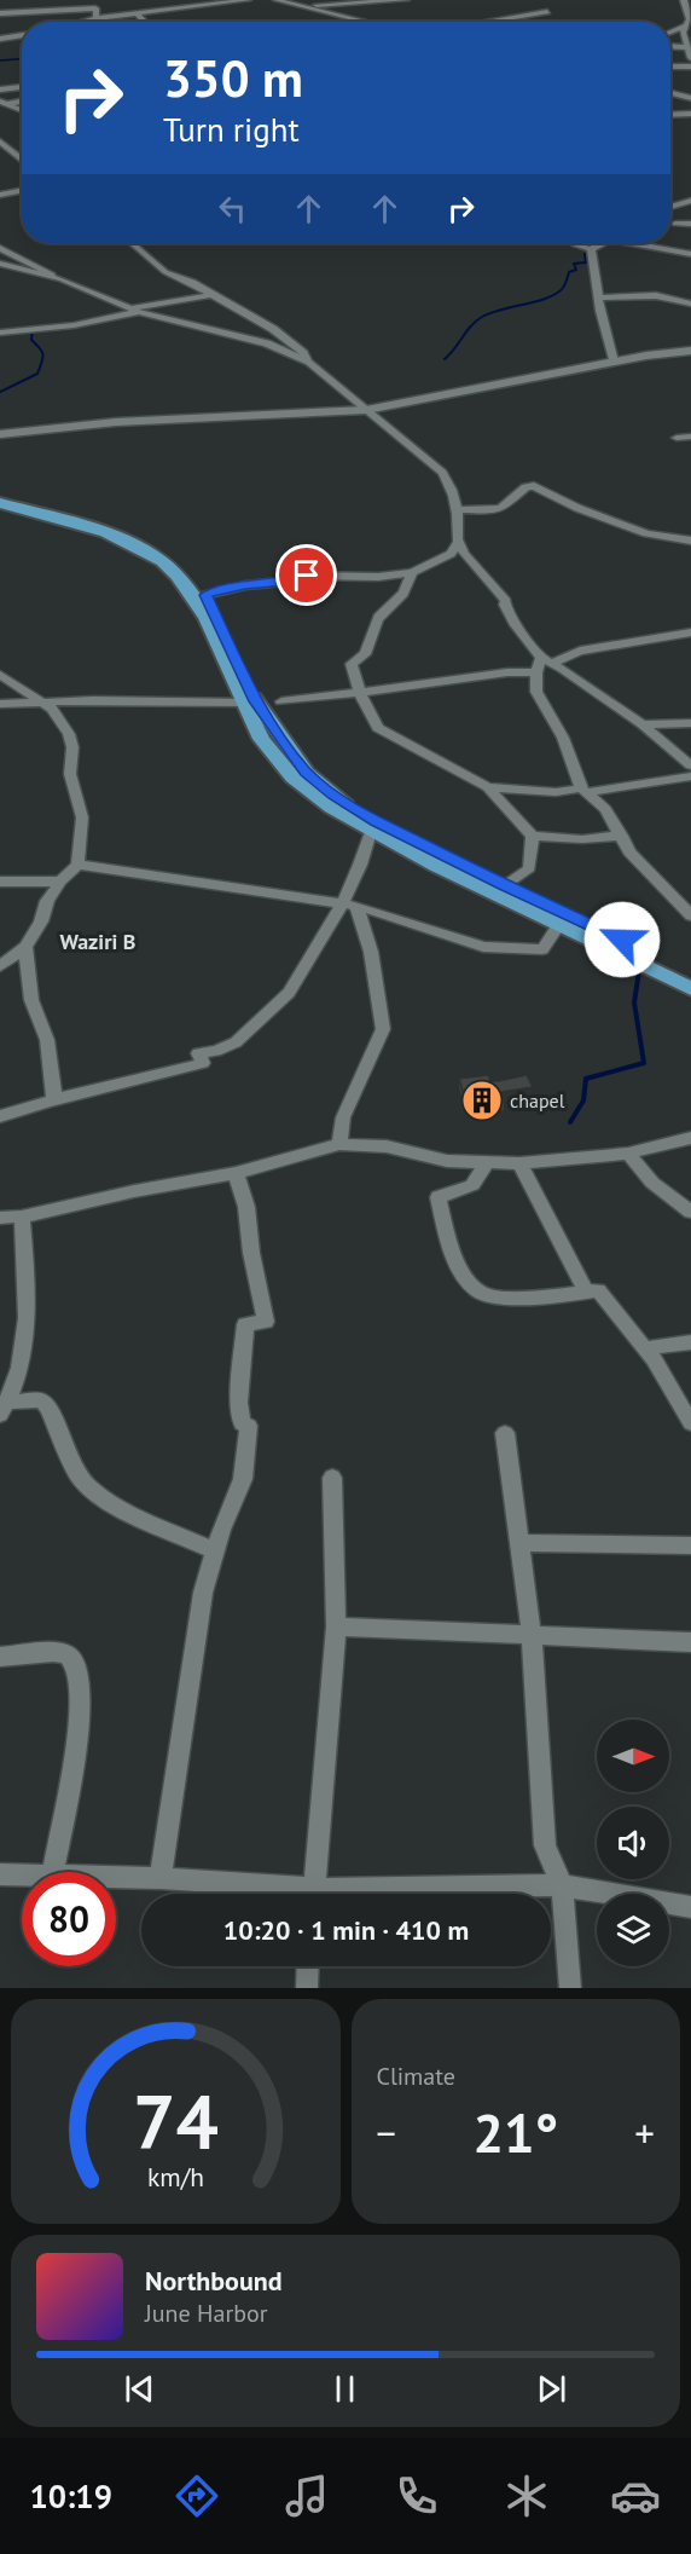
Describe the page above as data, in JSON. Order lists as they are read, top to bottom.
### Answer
{
  "districts": ["Waziri B"],
  "places": {
    "building": ["chapel"]
  },
  "north": "right",
  "page": {
    "turn": ["350 m", "Turn right"],
    "limit": "80",
    "trip": "10:20 · 1 min · 410 m",
    "tile": "Climate",
    "heat": ["−", "21°", "+"],
    "song": ["Northbound", "June Harbor"],
    "tabs": "10:19",
    "gauge": ["74", "km/h"]
  }
}
